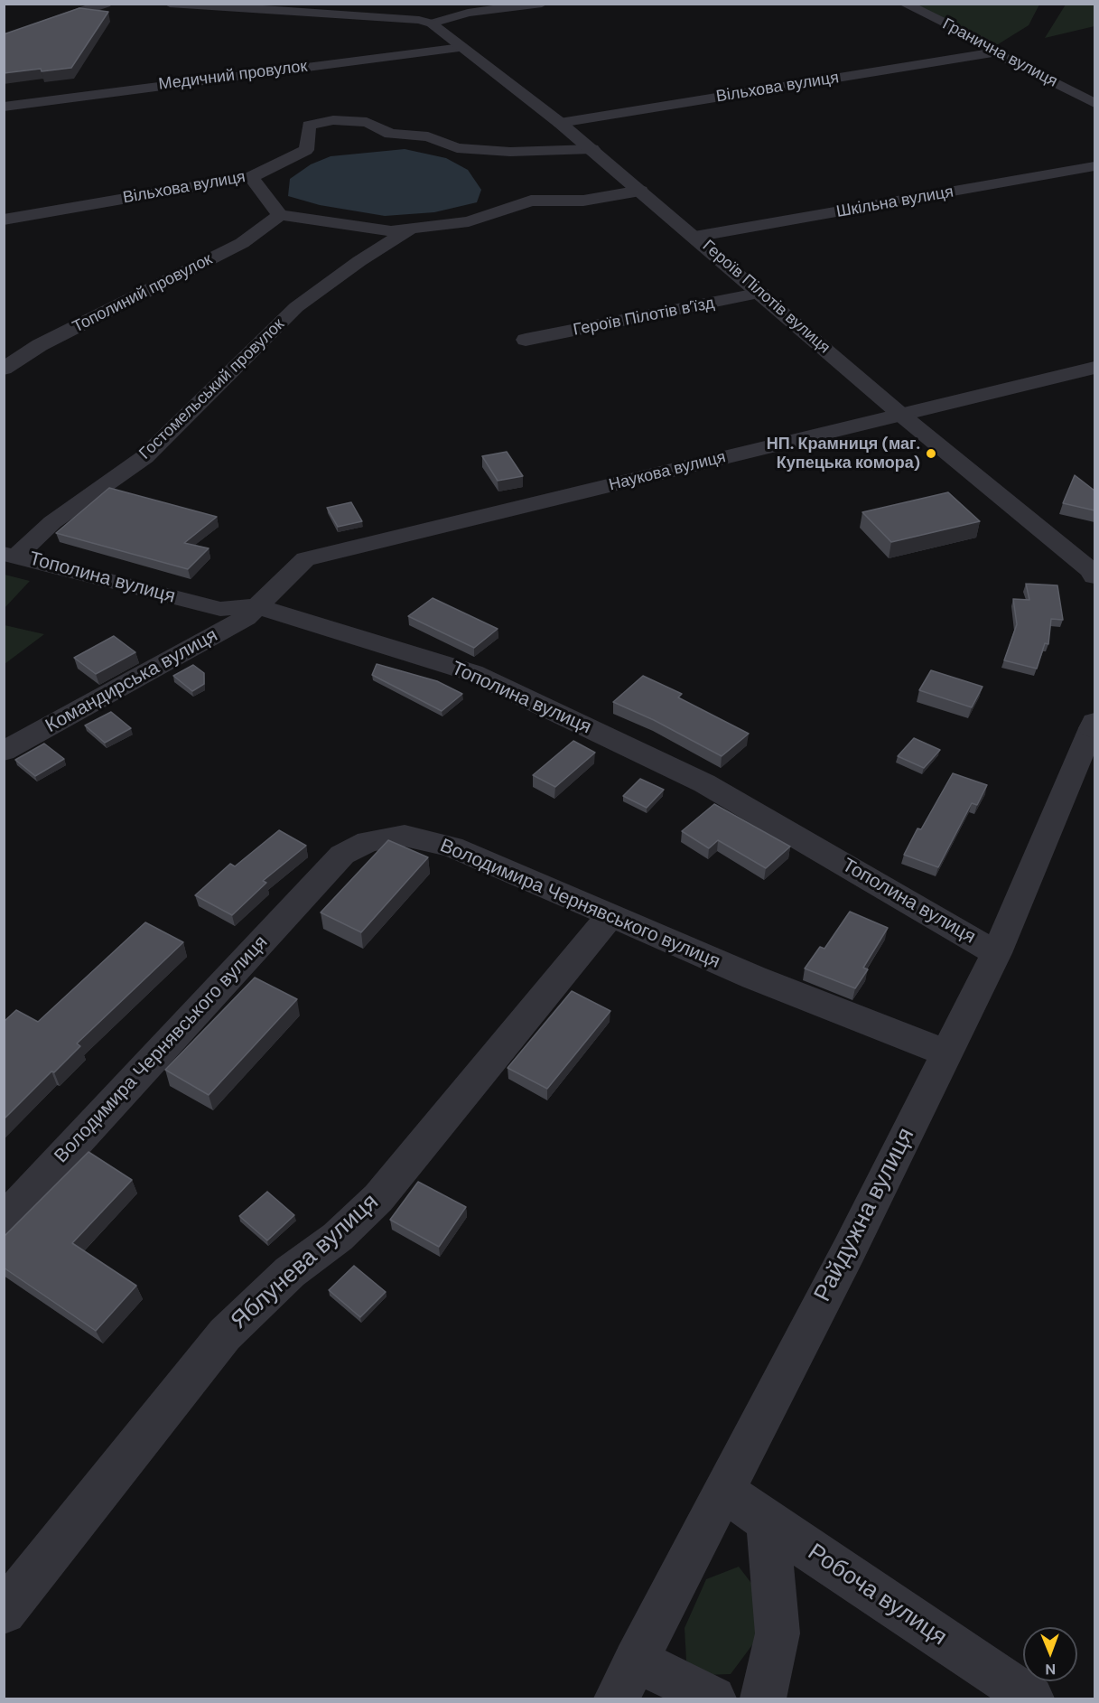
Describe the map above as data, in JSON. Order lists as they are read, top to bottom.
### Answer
{
  "streets": {
    "street": [
      "Гранична вулиця",
      "Медичний провулок",
      "Вільхова вулиця",
      "Шкільна вулиця",
      "Тополиний провулок",
      "Героїв Пілотів вулиця",
      "Героїв Пілотів в’їзд",
      "Гостомельський провулок",
      "Наукова вулиця",
      "Тополина вулиця",
      "Командирська вулиця",
      "Володимира Чернявського вулиця",
      "Райдужна вулиця",
      "Яблунева вулиця",
      "Робоча вулиця"
    ]
  },
  "crossings": [
    ["Гранична вулиця", "Вільхова вулиця"],
    ["Медичний провулок", "Героїв Пілотів вулиця"],
    ["Вільхова вулиця", "Героїв Пілотів вулиця"],
    ["Шкільна вулиця", "Героїв Пілотів вулиця"],
    ["Героїв Пілотів вулиця", "Героїв Пілотів в’їзд"],
    ["Героїв Пілотів вулиця", "Наукова вулиця"],
    ["Гостомельський провулок", "Тополина вулиця"],
    ["Наукова вулиця", "Тополина вулиця"],
    ["Наукова вулиця", "Командирська вулиця"],
    ["Тополина вулиця", "Командирська вулиця"],
    ["Тополина вулиця", "Райдужна вулиця"],
    ["Володимира Чернявського вулиця", "Райдужна вулиця"],
    ["Володимира Чернявського вулиця", "Яблунева вулиця"],
    ["Райдужна вулиця", "Робоча вулиця"]
  ],
  "places": ["НП. Крамниця (маг. Купецька комора)"],
  "north": "bottom"
}
